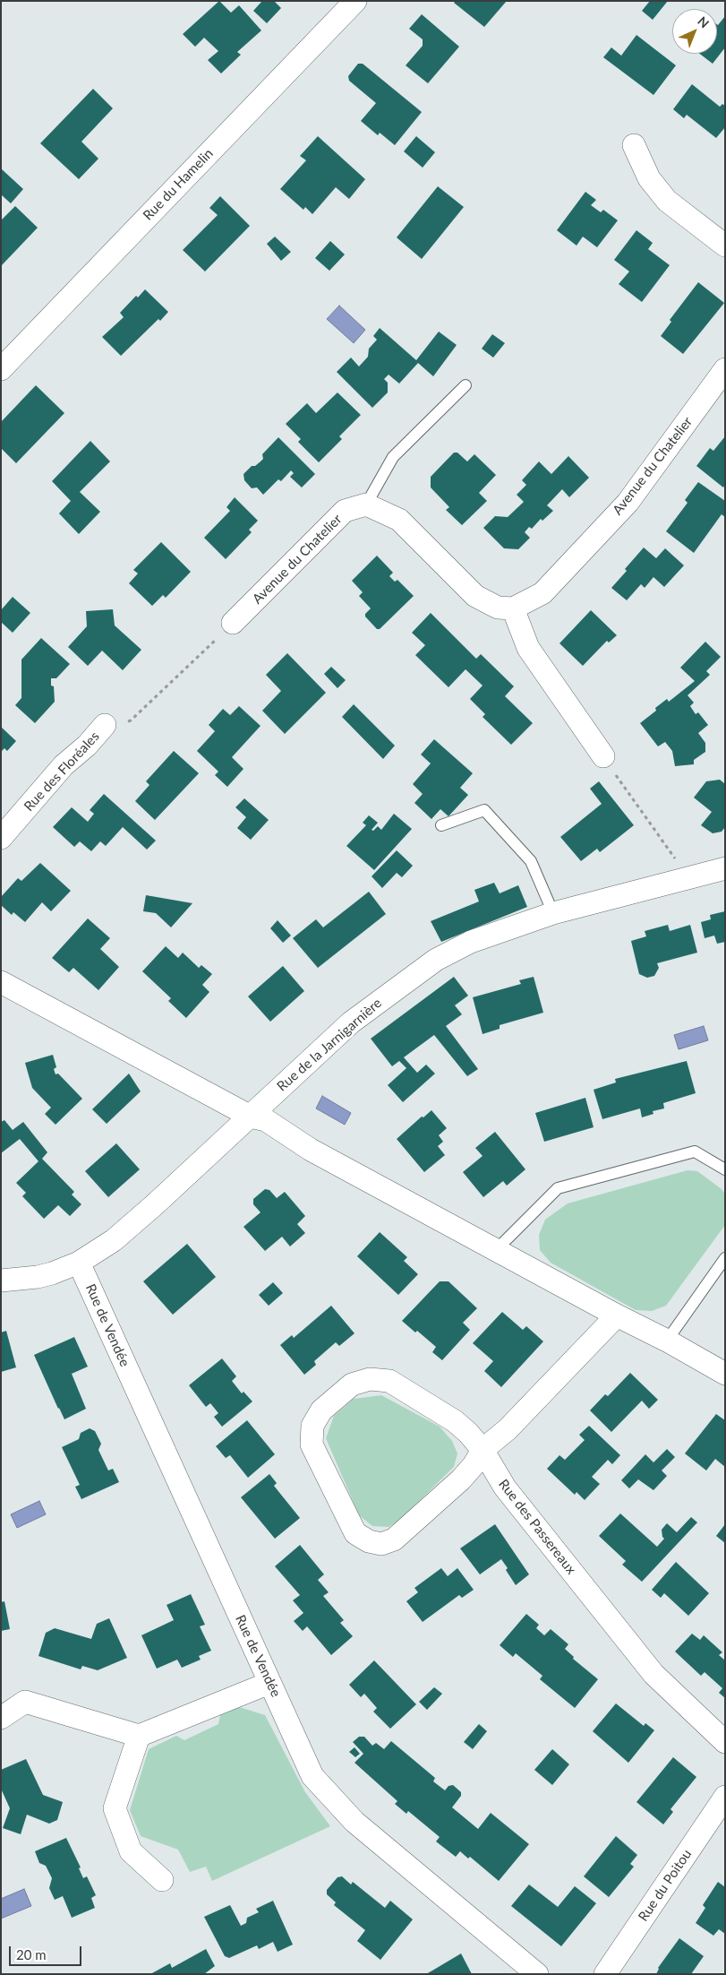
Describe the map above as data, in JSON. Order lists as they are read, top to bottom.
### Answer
{
  "streets": {
    "street": [
      "Rue du Hamelin",
      "Avenue du Chatelier",
      "Rue des Floréales",
      "Rue de la Jarnigarnière",
      "Rue de Vendée",
      "Rue des Passereaux",
      "Rue du Poitou"
    ]
  },
  "crossings": [
    ["Rue de la Jarnigarnière", "Rue de Vendée"]
  ],
  "scale_bar": "20 m",
  "north": "top right"
}
